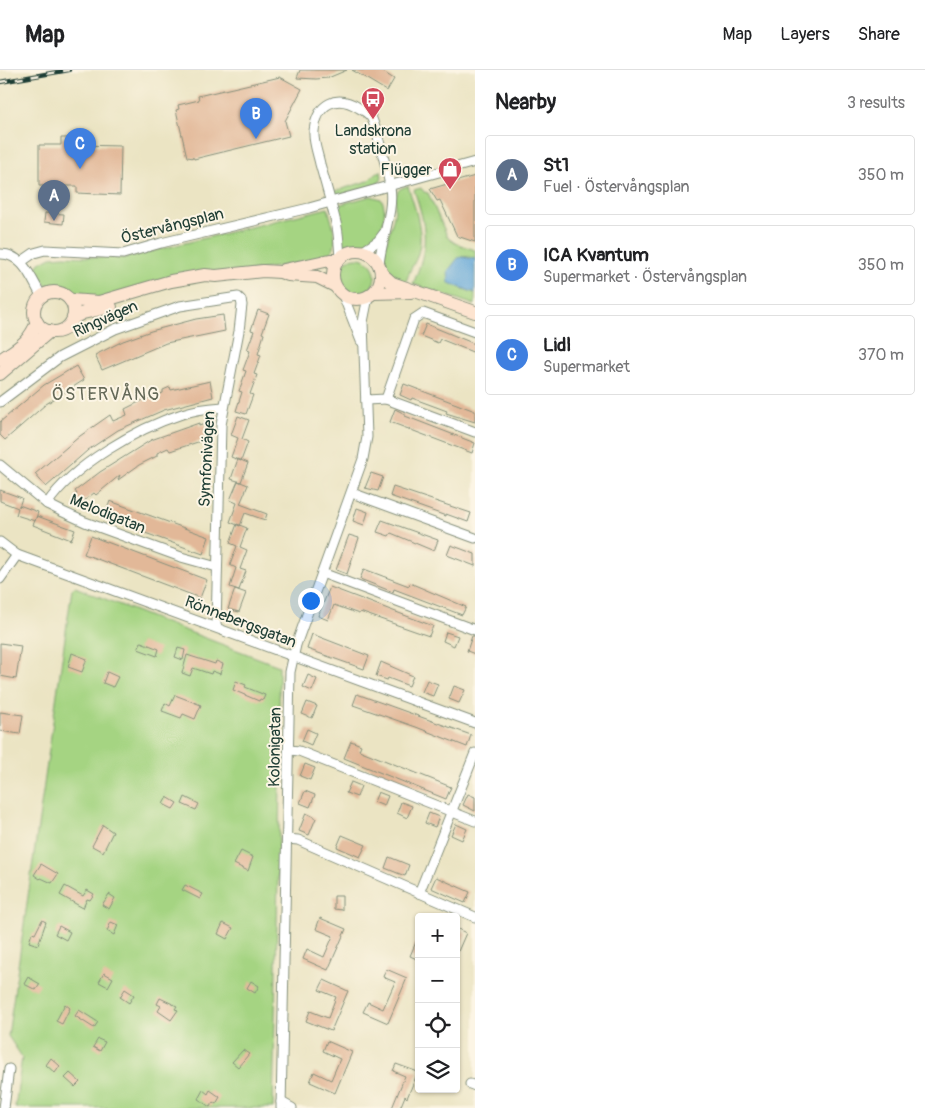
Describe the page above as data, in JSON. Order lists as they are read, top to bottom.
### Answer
{
  "streets": {
    "main road": ["Ringvägen"],
    "street": [
      "Östervångsplan",
      "Symfonivägen",
      "Melodigatan",
      "Rönnebergsgatan",
      "Kolonigatan"
    ]
  },
  "crossings": [
    ["Ringvägen", "Symfonivägen"],
    ["Ringvägen", "Kolonigatan"],
    ["Symfonivägen", "Melodigatan"],
    ["Symfonivägen", "Rönnebergsgatan"],
    ["Rönnebergsgatan", "Kolonigatan"]
  ],
  "districts": ["ÖSTERVÅNG"],
  "places": {
    "bus stop": ["Landskrona station"],
    "shop": ["Flügger"]
  },
  "page": {
    "header": "Map",
    "nav": ["Map", "Layers", "Share"],
    "heading": ["Nearby", "3 results"],
    "pins": ["B", "C", "A"],
    "list": [
      {
        "mark": "A",
        "name": "St1",
        "note": "Fuel · Östervångsplan",
        "value": "350 m"
      },
      {
        "mark": "B",
        "name": "ICA Kvantum",
        "note": "Supermarket · Östervångsplan",
        "value": "350 m"
      },
      {
        "mark": "C",
        "name": "Lidl",
        "note": "Supermarket",
        "value": "370 m"
      }
    ],
    "map_buttons": ["+", "−"]
  }
}
